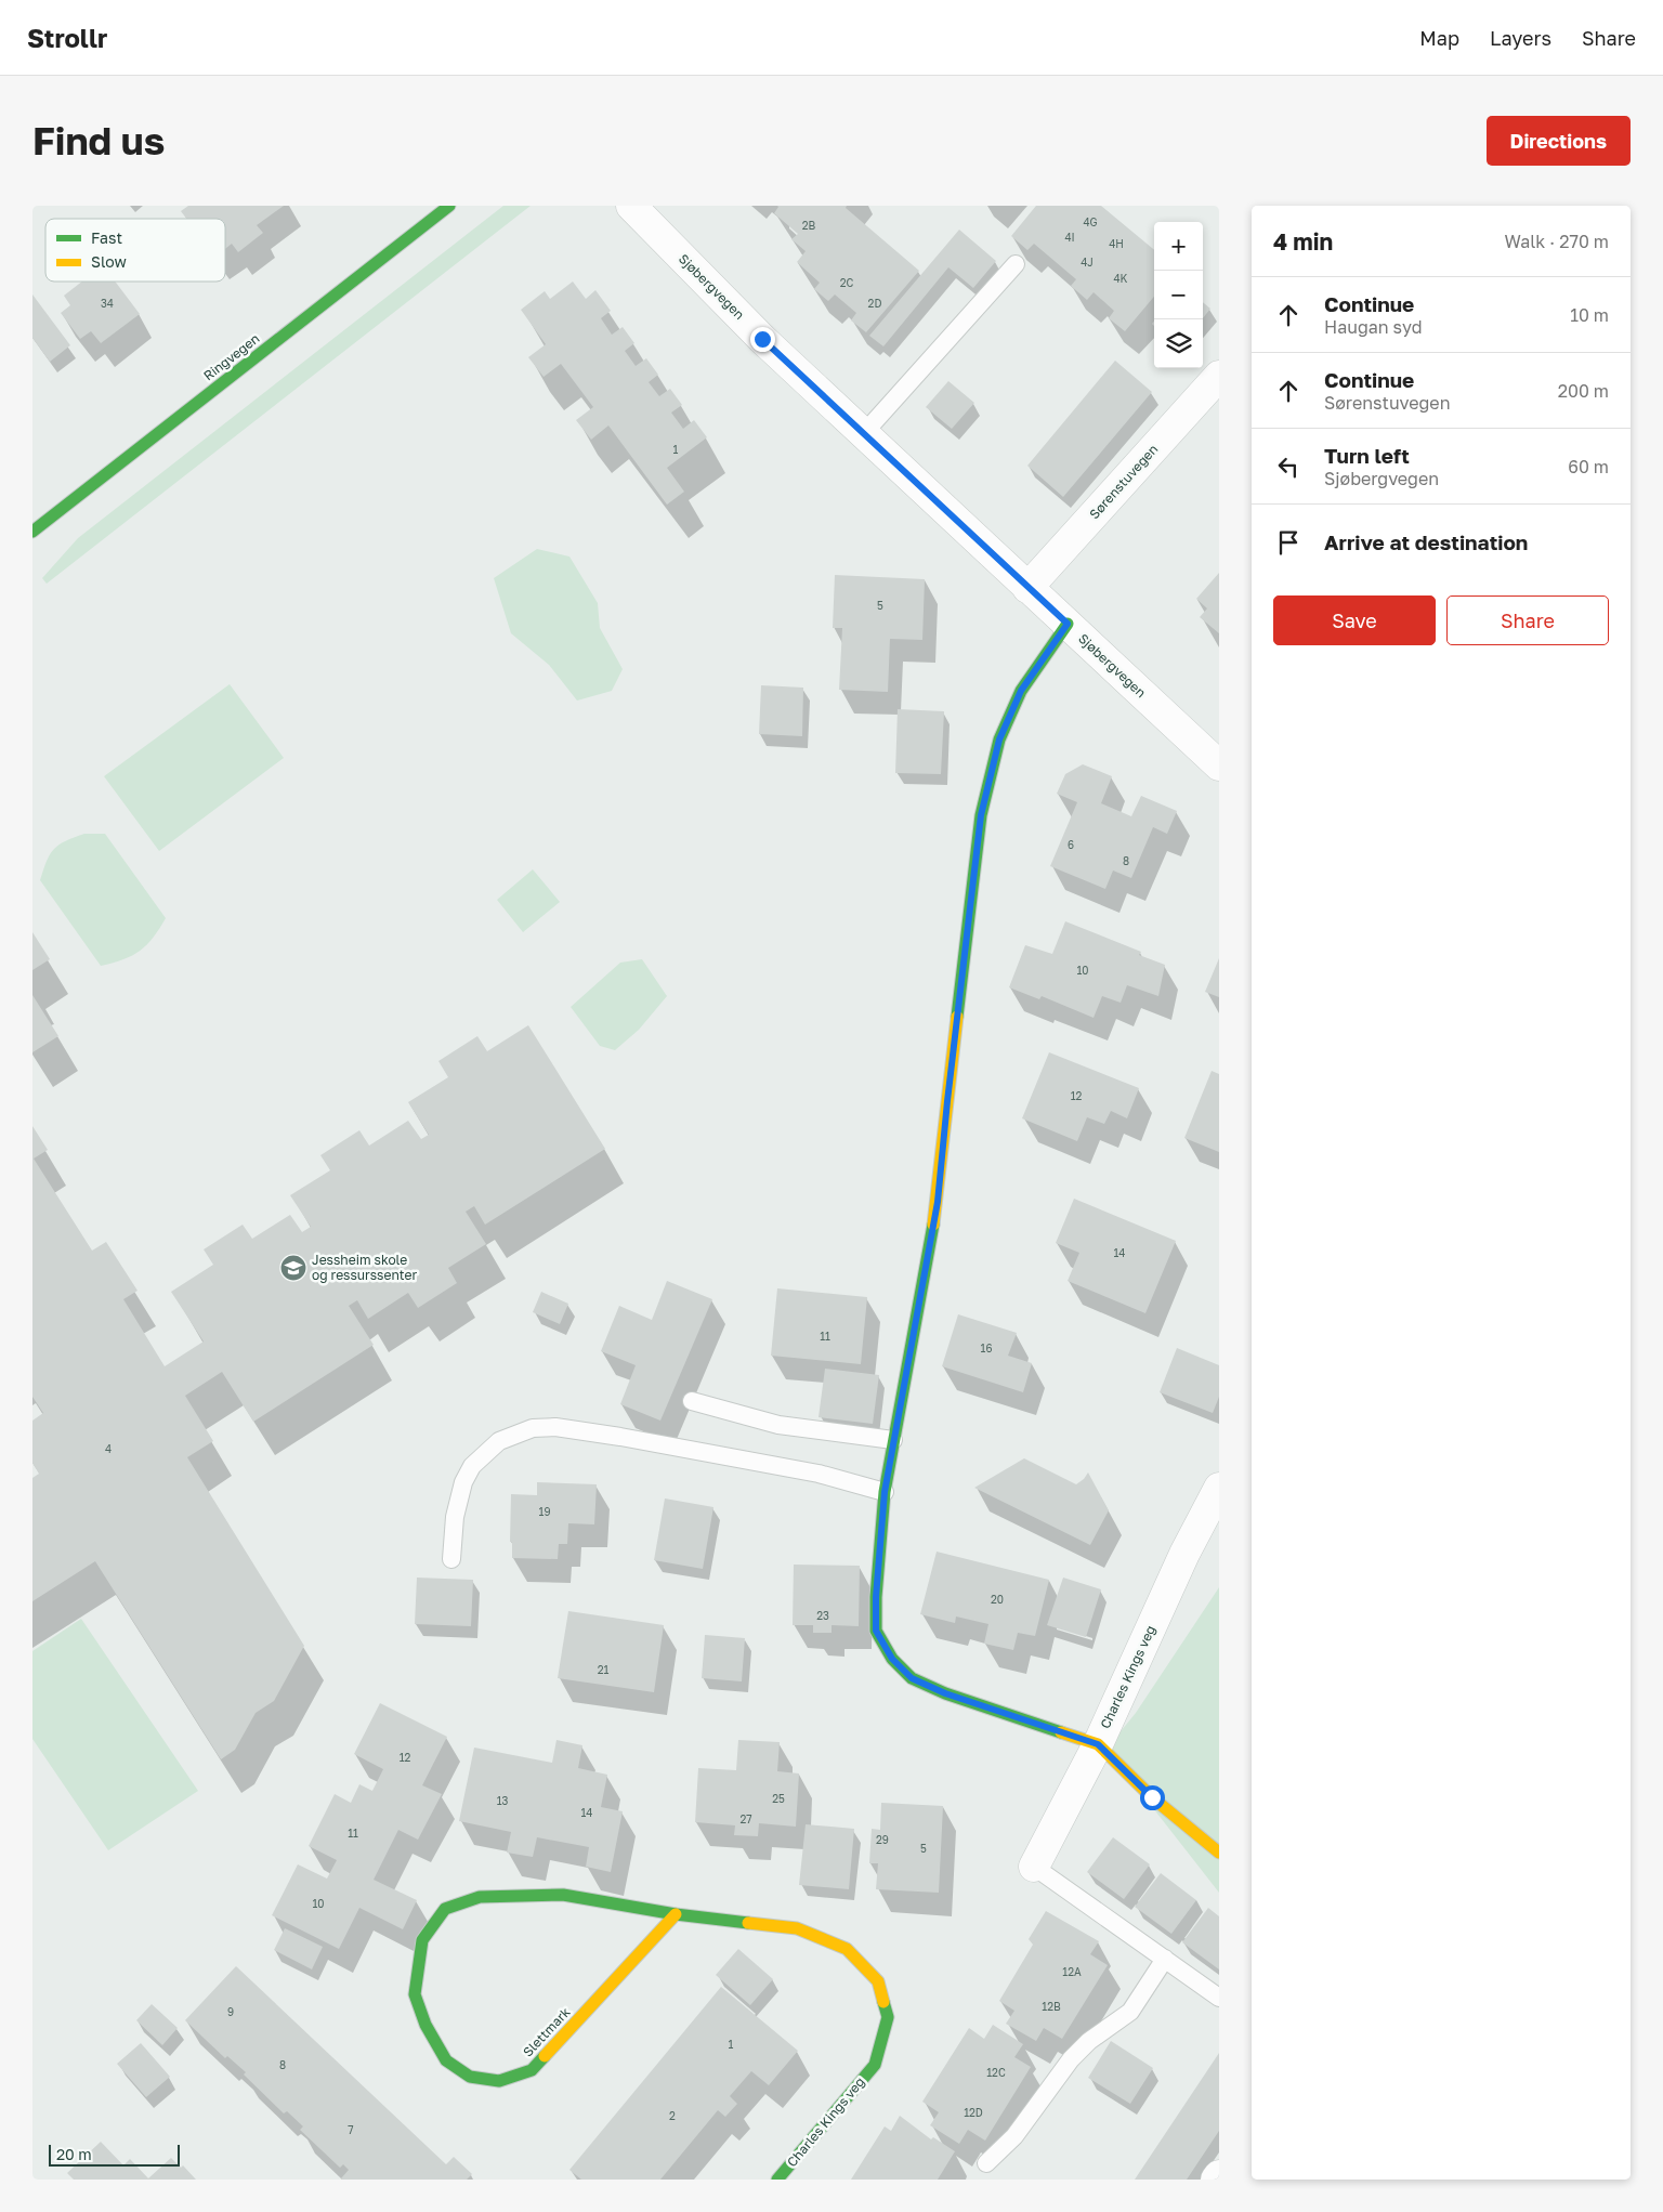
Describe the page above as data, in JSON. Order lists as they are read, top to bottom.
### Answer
{
  "streets": {
    "street": [
      "Sjøbergvegen",
      "Ringvegen",
      "Sørenstuvegen",
      "Charles Kings veg",
      "Slettmark"
    ]
  },
  "crossings": [
    ["Sjøbergvegen", "Sørenstuvegen"],
    ["Charles Kings veg", "Slettmark"]
  ],
  "places": {
    "school or university": ["Jessheim skole og ressurssenter"]
  },
  "house_numbers": [
    "4G",
    "2B",
    "4I",
    "4H",
    "4J",
    "4K",
    "2C",
    "34",
    "2D",
    "1",
    "5",
    "6",
    "8",
    "10",
    "12",
    "14",
    "11",
    "16",
    "4",
    "19",
    "20",
    "23",
    "21",
    "12",
    "25",
    "13",
    "14",
    "27",
    "11",
    "29",
    "5",
    "10",
    "12A",
    "12B",
    "9",
    "1",
    "8",
    "12C",
    "12D",
    "2",
    "7"
  ],
  "legend": ["Fast", "Slow"],
  "scale_bar": "20 m",
  "page": {
    "header": "Strollr",
    "nav": ["Map", "Layers", "Share"],
    "buttons": [
      "Directions",
      ["Save", "Share"]
    ],
    "title": "Find us",
    "heading": ["4 min", "Walk · 270 m"],
    "map_buttons": ["+", "−"],
    "list": [
      ["Continue", "Haugan syd", "10 m"],
      ["Continue", "Sørenstuvegen", "200 m"],
      ["Turn left", "Sjøbergvegen", "60 m"],
      "Arrive at destination"
    ],
    "scale": "20 m"
  }
}
